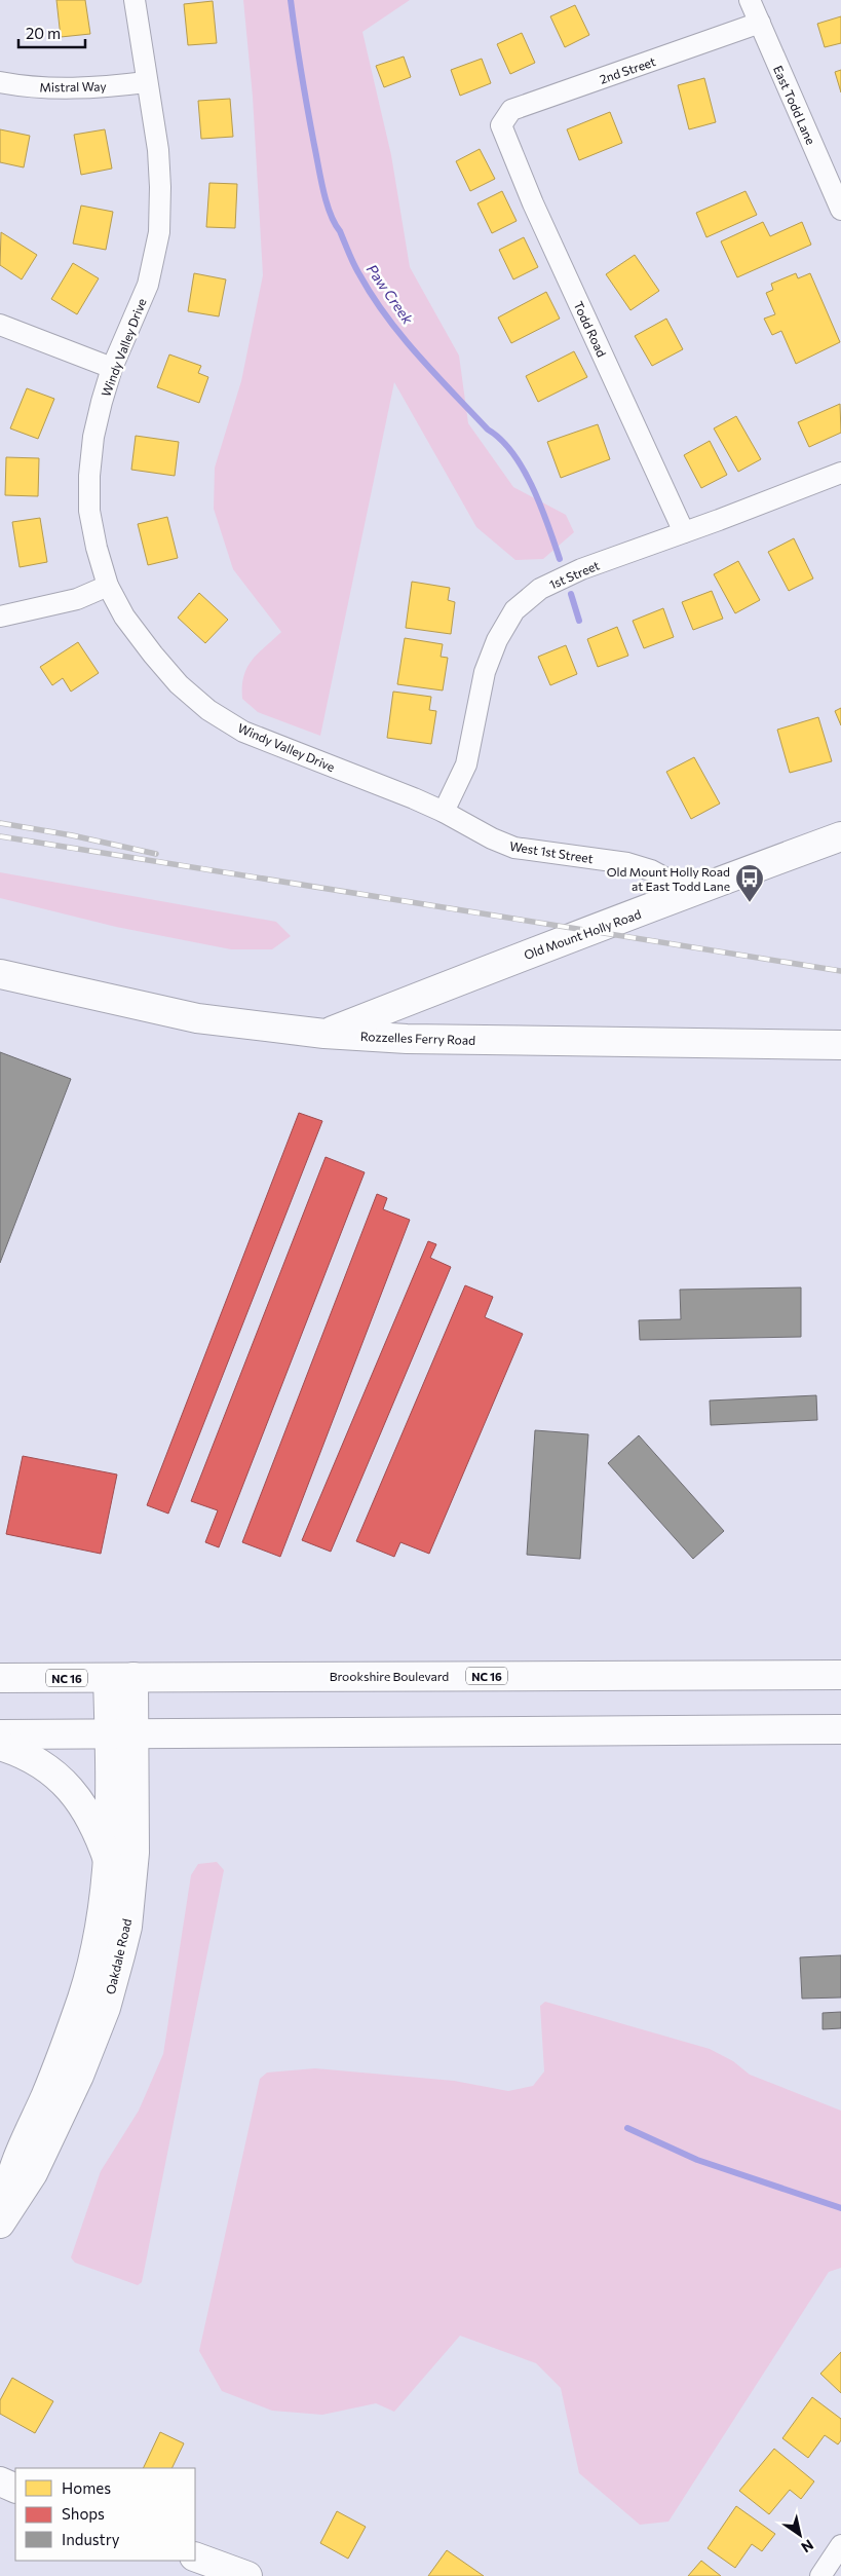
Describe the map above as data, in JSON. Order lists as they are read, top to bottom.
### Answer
{
  "streets": {
    "main road": [
      "Old Mount Holly Road",
      "Rozzelles Ferry Road",
      "Brookshire Boulevard",
      "NC 16",
      "Oakdale Road"
    ],
    "street": [
      "2nd Street",
      "Mistral Way",
      "East Todd Lane",
      "Todd Road",
      "Windy Valley Drive",
      "1st Street",
      "West 1st Street"
    ]
  },
  "crossings": [
    ["2nd Street", "East Todd Lane"],
    ["2nd Street", "Todd Road"],
    ["Mistral Way", "Windy Valley Drive"],
    ["Todd Road", "1st Street"],
    ["Windy Valley Drive", "1st Street"],
    ["Windy Valley Drive", "West 1st Street"],
    ["1st Street", "West 1st Street"],
    ["West 1st Street", "Old Mount Holly Road"],
    ["Old Mount Holly Road", "Rozzelles Ferry Road"],
    ["Brookshire Boulevard", "Oakdale Road"]
  ],
  "water": ["Paw Creek"],
  "places": {
    "bus stop": ["Old Mount Holly Road at East Todd Lane"]
  },
  "legend": ["Homes", "Shops", "Industry"],
  "scale_bar": "20 m",
  "north": "bottom right"
}
